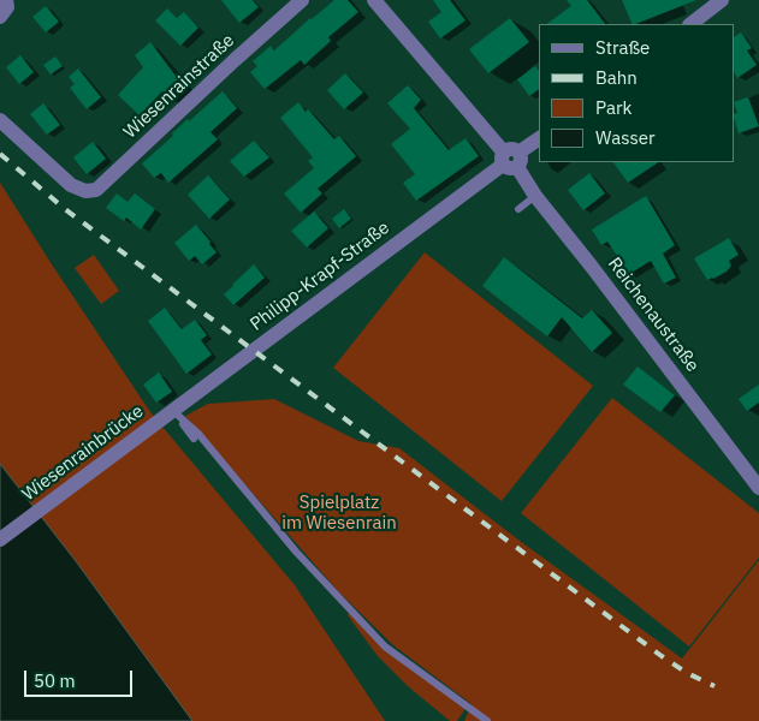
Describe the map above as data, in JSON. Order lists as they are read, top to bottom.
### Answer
{
  "streets": {
    "street": [
      "Wiesenrainstraße",
      "Philipp-Krapf-Straße",
      "Reichenaustraße",
      "Wiesenrainbrücke"
    ]
  },
  "crossings": [
    ["Philipp-Krapf-Straße", "Reichenaustraße"],
    ["Philipp-Krapf-Straße", "Wiesenrainbrücke"]
  ],
  "parks": ["Spielplatz im Wiesenrain"],
  "legend": [
    "Straße",
    "Bahn",
    "Park",
    "Wasser"
  ],
  "scale_bar": "50 m"
}
